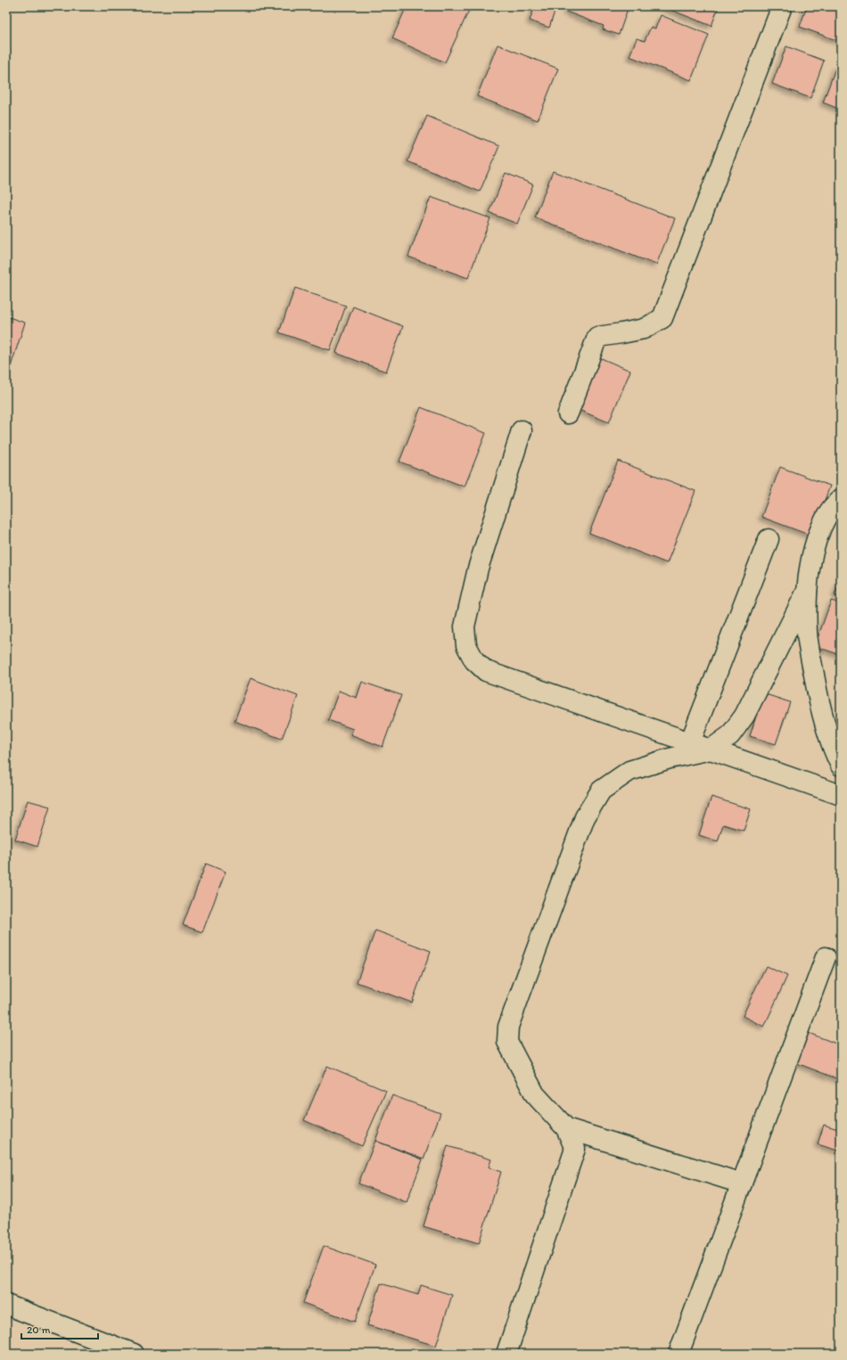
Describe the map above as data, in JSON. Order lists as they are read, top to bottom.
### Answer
{
  "scale_bar": "20 m"
}
